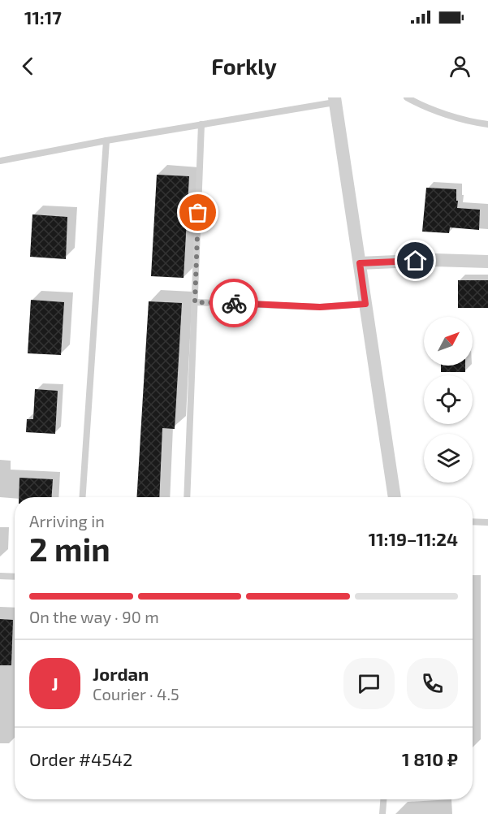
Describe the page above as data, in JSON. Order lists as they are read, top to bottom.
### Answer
{
  "north": "top right",
  "page": {
    "status": "11:17",
    "header": "Forkly",
    "heading": ["2 min", "Arriving in", "11:19–11:24"],
    "panel": [
      "Jordan",
      "Courier · 4.5",
      "Order #4542",
      "1 810 ₽"
    ],
    "bar": "On the way · 90 m",
    "round": "J"
  }
}
